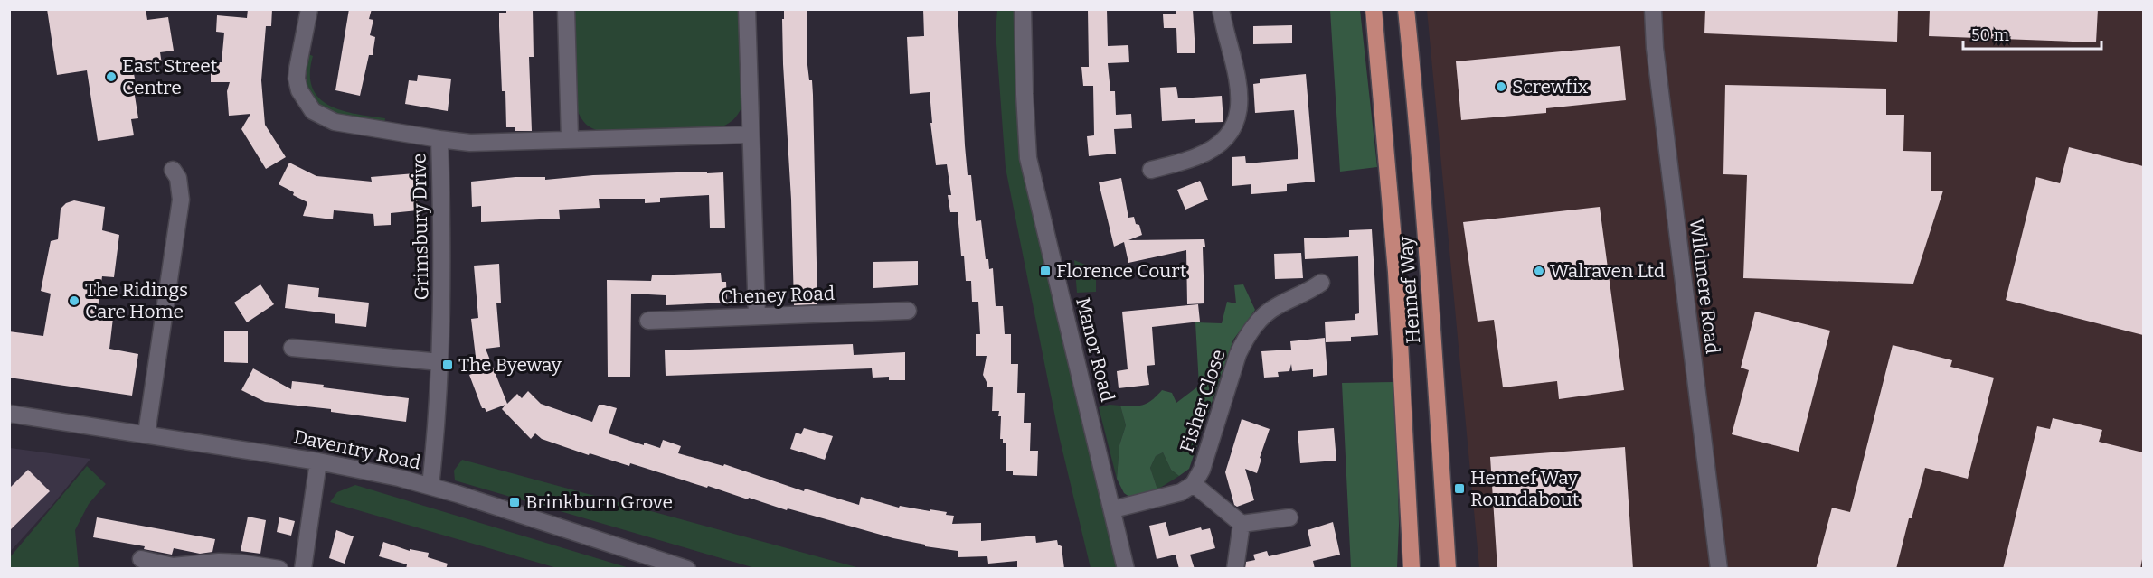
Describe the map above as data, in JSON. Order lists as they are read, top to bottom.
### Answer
{
  "streets": {
    "highway": ["Hennef Way"],
    "street": [
      "Grimsbury Drive",
      "Wildmere Road",
      "Cheney Road",
      "Manor Road",
      "Fisher Close",
      "Daventry Road"
    ]
  },
  "crossings": [
    ["Grimsbury Drive", "Daventry Road"]
  ],
  "places": {
    "other": [
      "East Street Centre",
      "Screwfix",
      "Walraven Ltd",
      "The Ridings Care Home"
    ],
    "transit": [
      "Florence Court",
      "The Byeway",
      "Hennef Way Roundabout",
      "Brinkburn Grove"
    ]
  },
  "scale_bar": "50 m"
}
